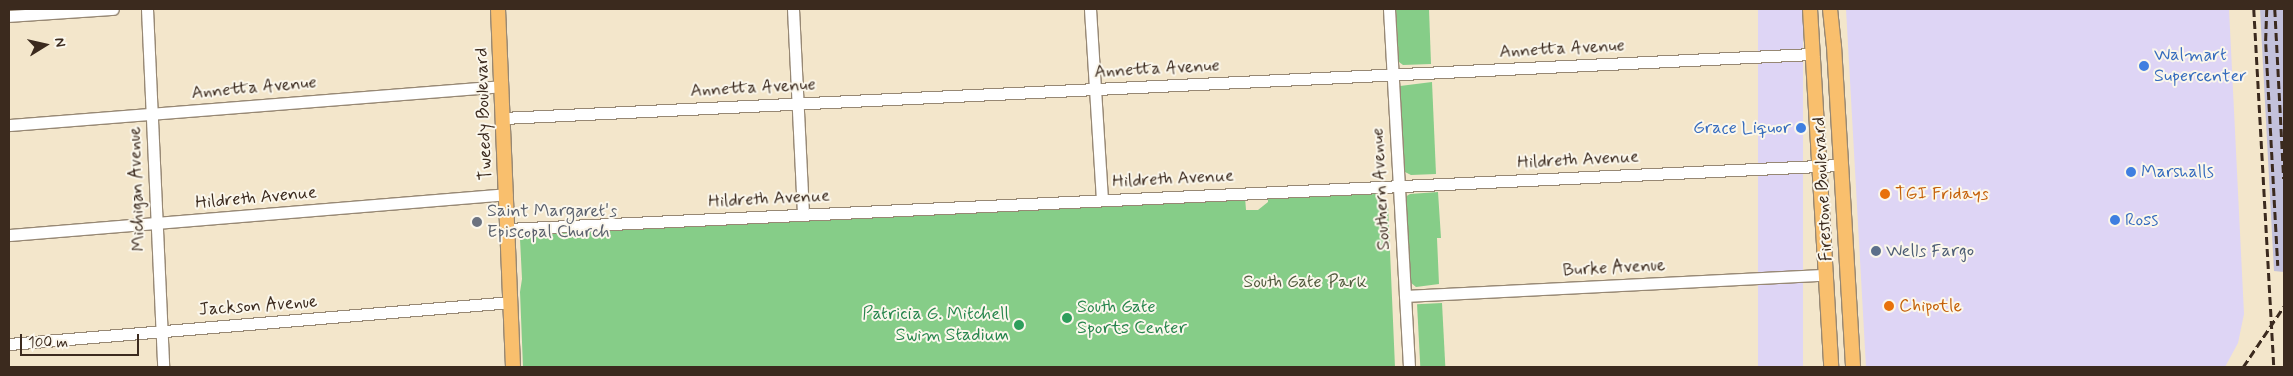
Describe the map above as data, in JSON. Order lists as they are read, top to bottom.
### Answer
{
  "streets": {
    "main road": ["Tweedy Boulevard", "Firestone Boulevard"],
    "street": [
      "Annetta Avenue",
      "Hildreth Avenue",
      "Michigan Avenue",
      "Southern Avenue",
      "Burke Avenue",
      "Jackson Avenue"
    ]
  },
  "crossings": [
    ["Annetta Avenue", "Tweedy Boulevard"],
    ["Annetta Avenue", "Michigan Avenue"],
    ["Annetta Avenue", "Southern Avenue"],
    ["Annetta Avenue", "Firestone Boulevard"],
    ["Tweedy Boulevard", "Hildreth Avenue"],
    ["Tweedy Boulevard", "Jackson Avenue"],
    ["Hildreth Avenue", "Michigan Avenue"],
    ["Hildreth Avenue", "Southern Avenue"],
    ["Hildreth Avenue", "Firestone Boulevard"],
    ["Michigan Avenue", "Jackson Avenue"],
    ["Southern Avenue", "Burke Avenue"],
    ["Firestone Boulevard", "Burke Avenue"]
  ],
  "parks": ["South Gate Park"],
  "places": [
    "Walmart Supercenter",
    "Grace Liquor",
    "Marshalls",
    "TGI Fridays",
    "Ross",
    "Saint Margaret's Episcopal Church",
    "Wells Fargo",
    "Chipotle",
    "South Gate Sports Center",
    "Patricia G. Mitchell Swim Stadium"
  ],
  "scale_bar": "100 m",
  "north": "right"
}
